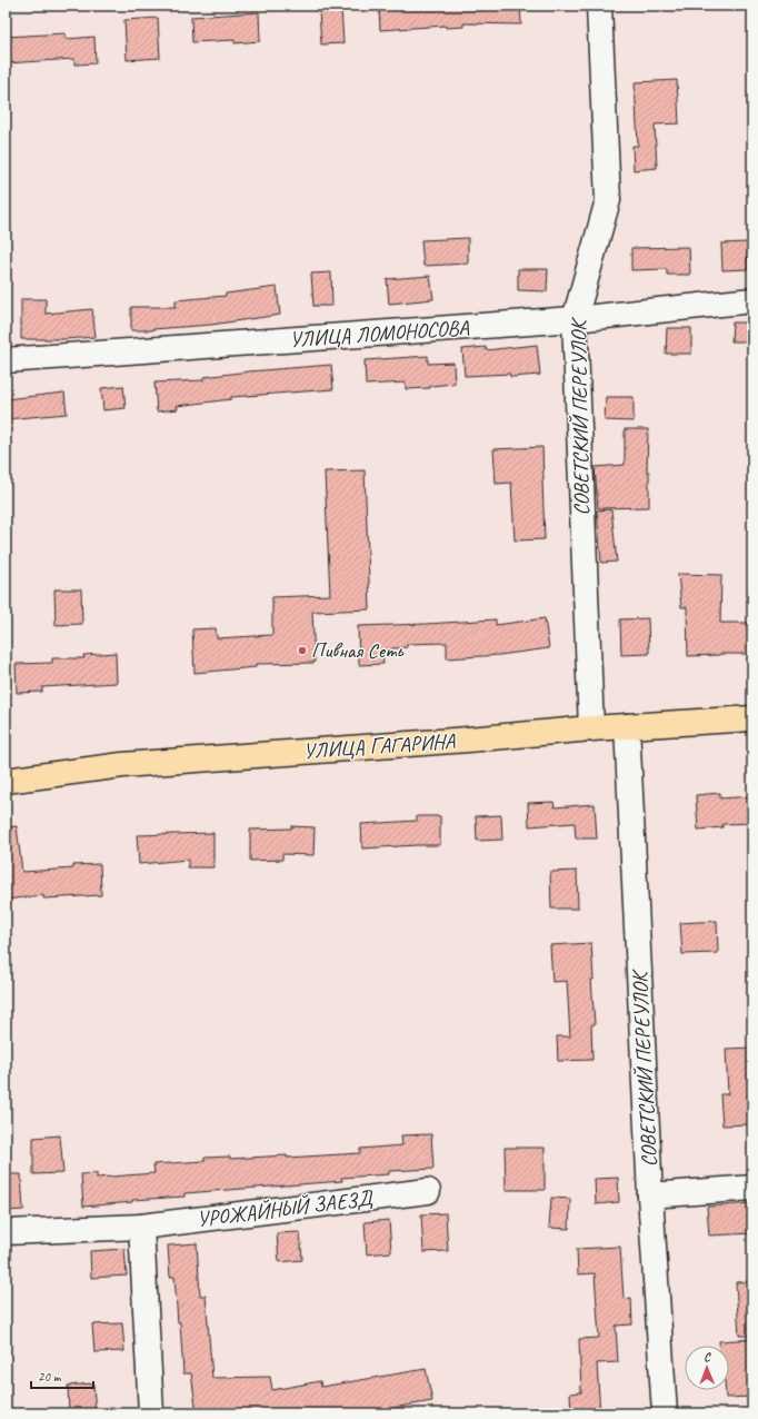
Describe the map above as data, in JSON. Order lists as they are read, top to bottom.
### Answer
{
  "streets": {
    "main road": ["УЛИЦА ГАГАРИНА"],
    "street": ["УЛИЦА ЛОМОНОСОВА", "СОВЕТСКИЙ ПЕРЕУЛОК", "УРОЖАЙНЫЙ ЗАЕЗД"]
  },
  "crossings": [
    ["УЛИЦА ЛОМОНОСОВА", "СОВЕТСКИЙ ПЕРЕУЛОК"],
    ["СОВЕТСКИЙ ПЕРЕУЛОК", "УЛИЦА ГАГАРИНА"]
  ],
  "places": ["Пивная Сеть"],
  "scale_bar": "20 m",
  "north": "top"
}
